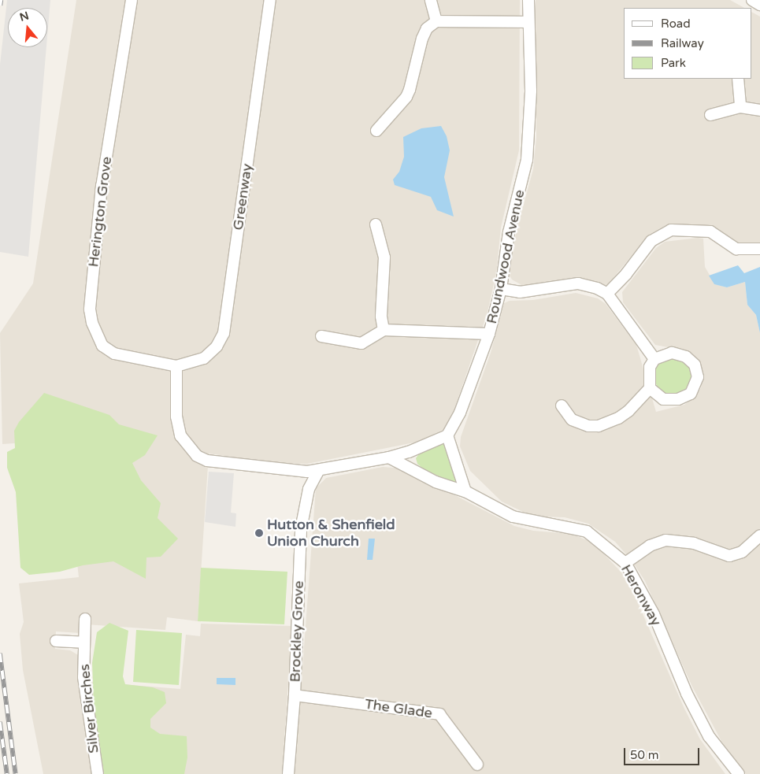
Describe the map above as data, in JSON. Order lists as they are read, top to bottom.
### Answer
{
  "streets": {
    "street": [
      "Greenway",
      "Herington Grove",
      "Roundwood Avenue",
      "Heronway",
      "Brockley Grove",
      "Silver Birches",
      "The Glade"
    ]
  },
  "crossings": [
    ["Greenway", "Herington Grove"],
    ["Brockley Grove", "The Glade"]
  ],
  "places": ["Hutton & Shenfield Union Church"],
  "legend": ["Road", "Railway", "Park"],
  "scale_bar": "50 m",
  "north": "top"
}
